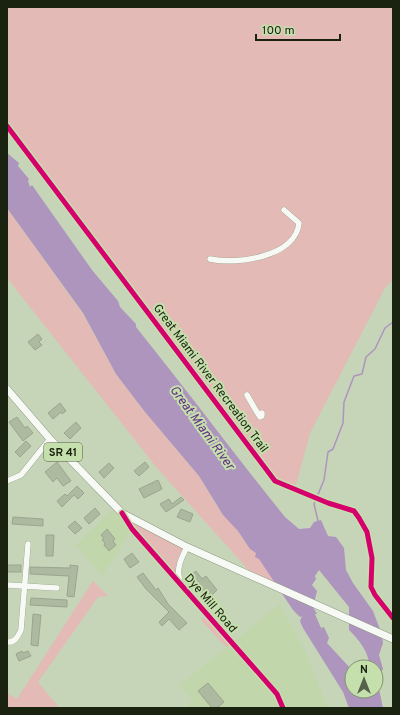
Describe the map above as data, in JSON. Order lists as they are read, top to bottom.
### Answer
{
  "streets": {
    "main road": ["SR 41"],
    "street": ["Dye Mill Road"],
    "cycle path": ["Great Miami River Recreation Trail"]
  },
  "crossings": [
    ["SR 41", "Dye Mill Road"]
  ],
  "water": ["Great Miami River"],
  "scale_bar": "100 m",
  "north": "top"
}
